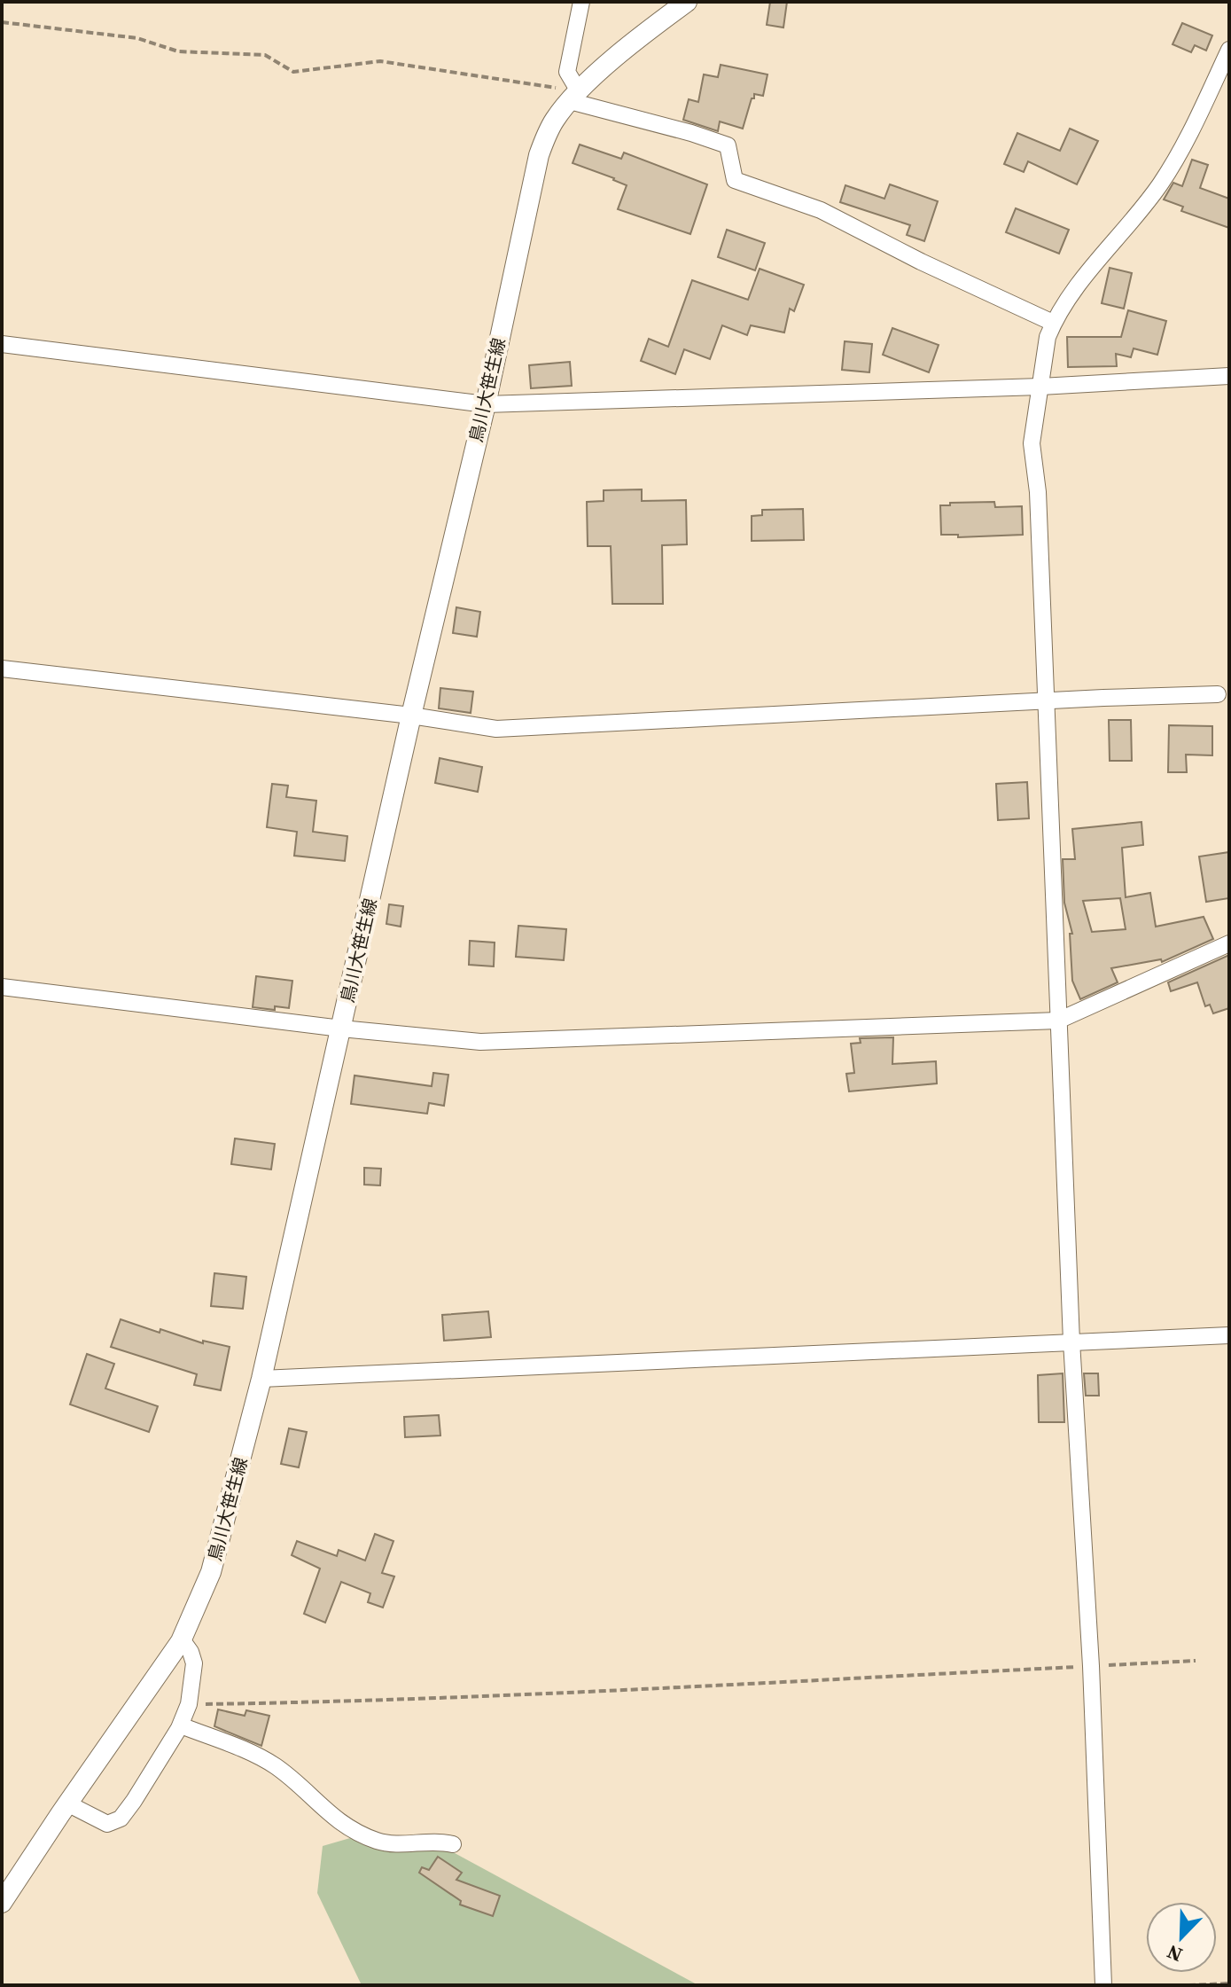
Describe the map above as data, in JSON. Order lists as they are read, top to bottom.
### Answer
{
  "streets": {
    "street": ["鳥川大笹生線"]
  },
  "north": "bottom left"
}
